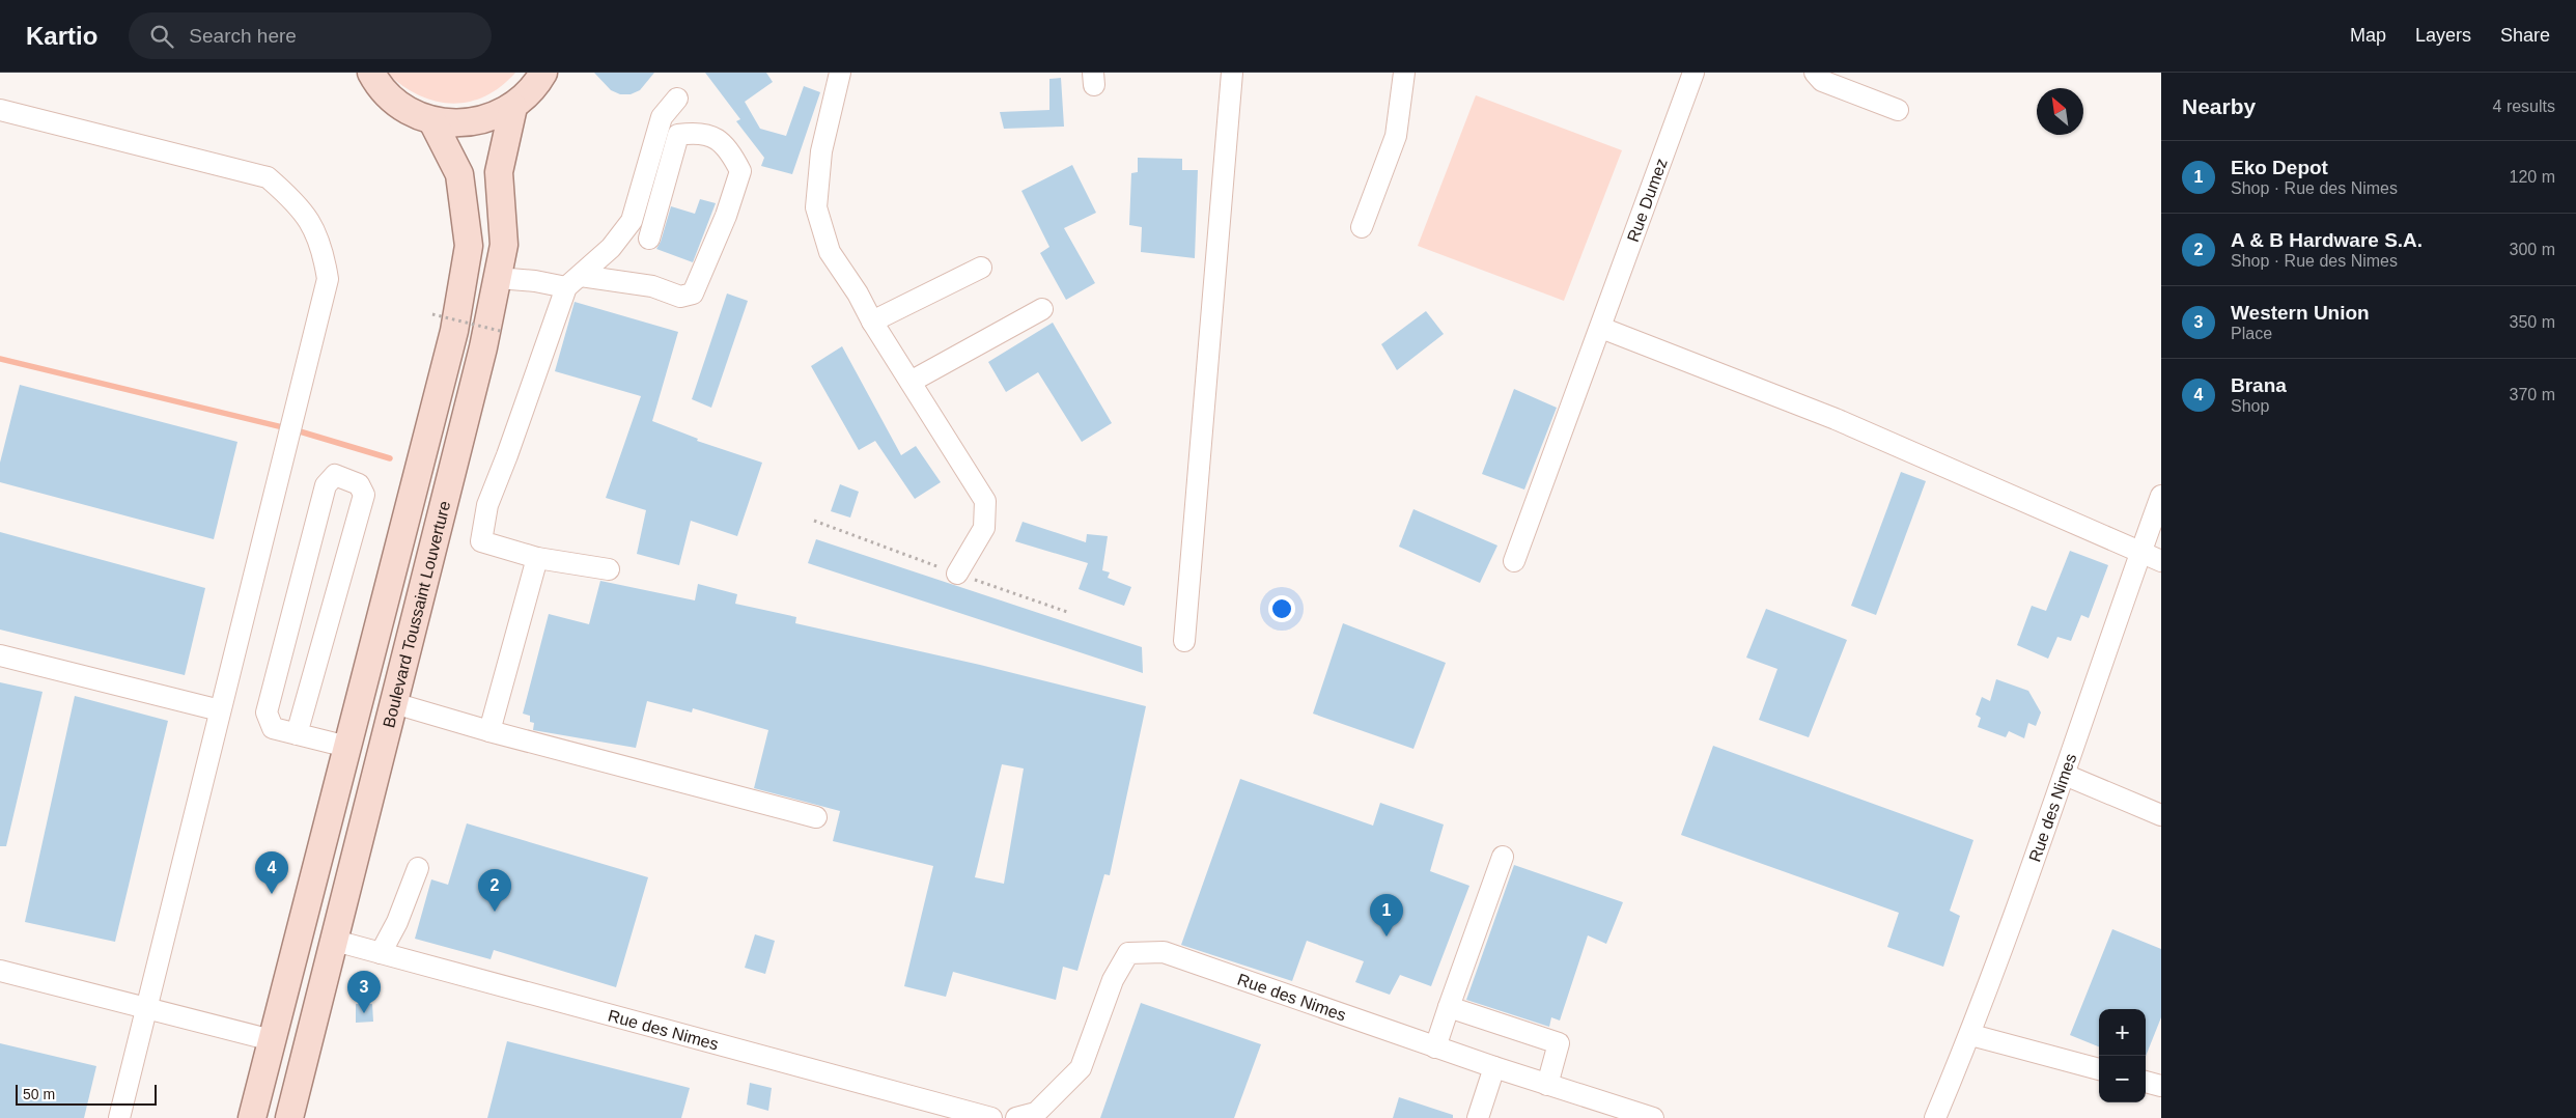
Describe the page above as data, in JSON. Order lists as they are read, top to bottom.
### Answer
{
  "streets": {
    "main road": ["Boulevard Toussaint Louverture"],
    "street": ["Rue Dumez", "Rue des Nimes"]
  },
  "crossings": [
    ["Boulevard Toussaint Louverture", "Rue des Nimes"]
  ],
  "scale_bar": "50 m",
  "north": "top left",
  "page": {
    "header": "Kartio",
    "search": "Search here",
    "nav": ["Map", "Layers", "Share"],
    "heading": ["Nearby", "4 results"],
    "list": [
      {
        "mark": "1",
        "name": "Eko Depot",
        "note": "Shop · Rue des Nimes",
        "value": "120 m"
      },
      {
        "mark": "2",
        "name": "A & B Hardware S.A.",
        "note": "Shop · Rue des Nimes",
        "value": "300 m"
      },
      {
        "mark": "3",
        "name": "Western Union",
        "note": "Place",
        "value": "350 m"
      },
      {
        "mark": "4",
        "name": "Brana",
        "note": "Shop",
        "value": "370 m"
      }
    ],
    "pins": [
      "4",
      "2",
      "1",
      "3"
    ],
    "map_buttons": ["+", "−"],
    "scale": "50 m"
  }
}
